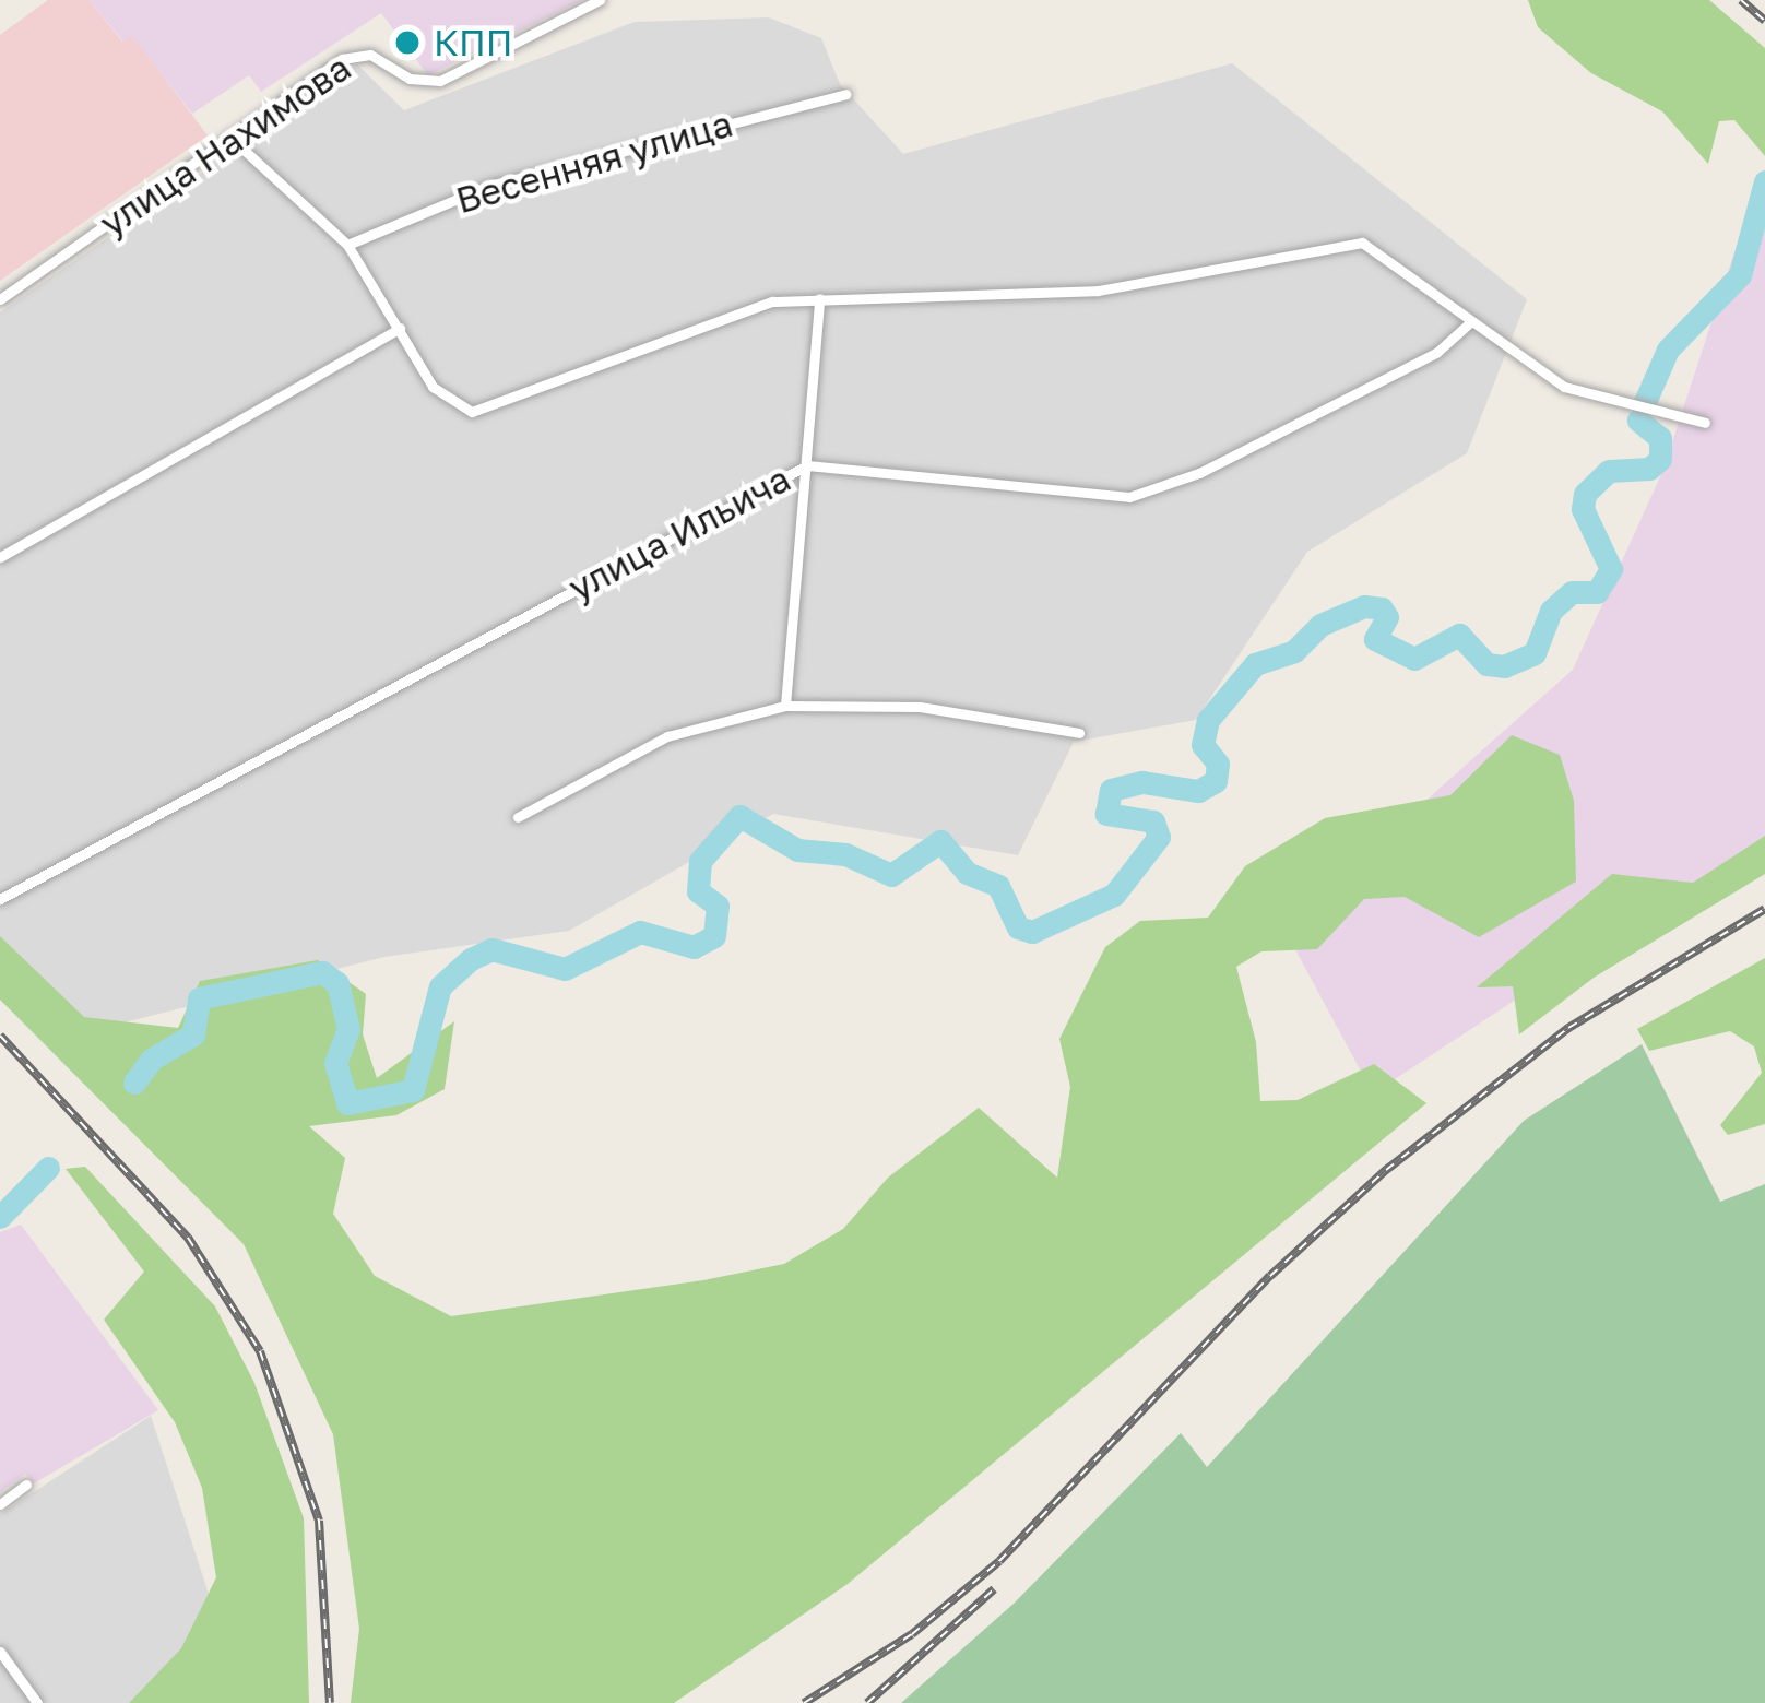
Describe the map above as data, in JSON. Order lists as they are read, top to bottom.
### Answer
{
  "streets": {
    "street": ["улица Нахимова", "Весенняя улица", "улица Ильича"]
  },
  "places": ["КПП"]
}
